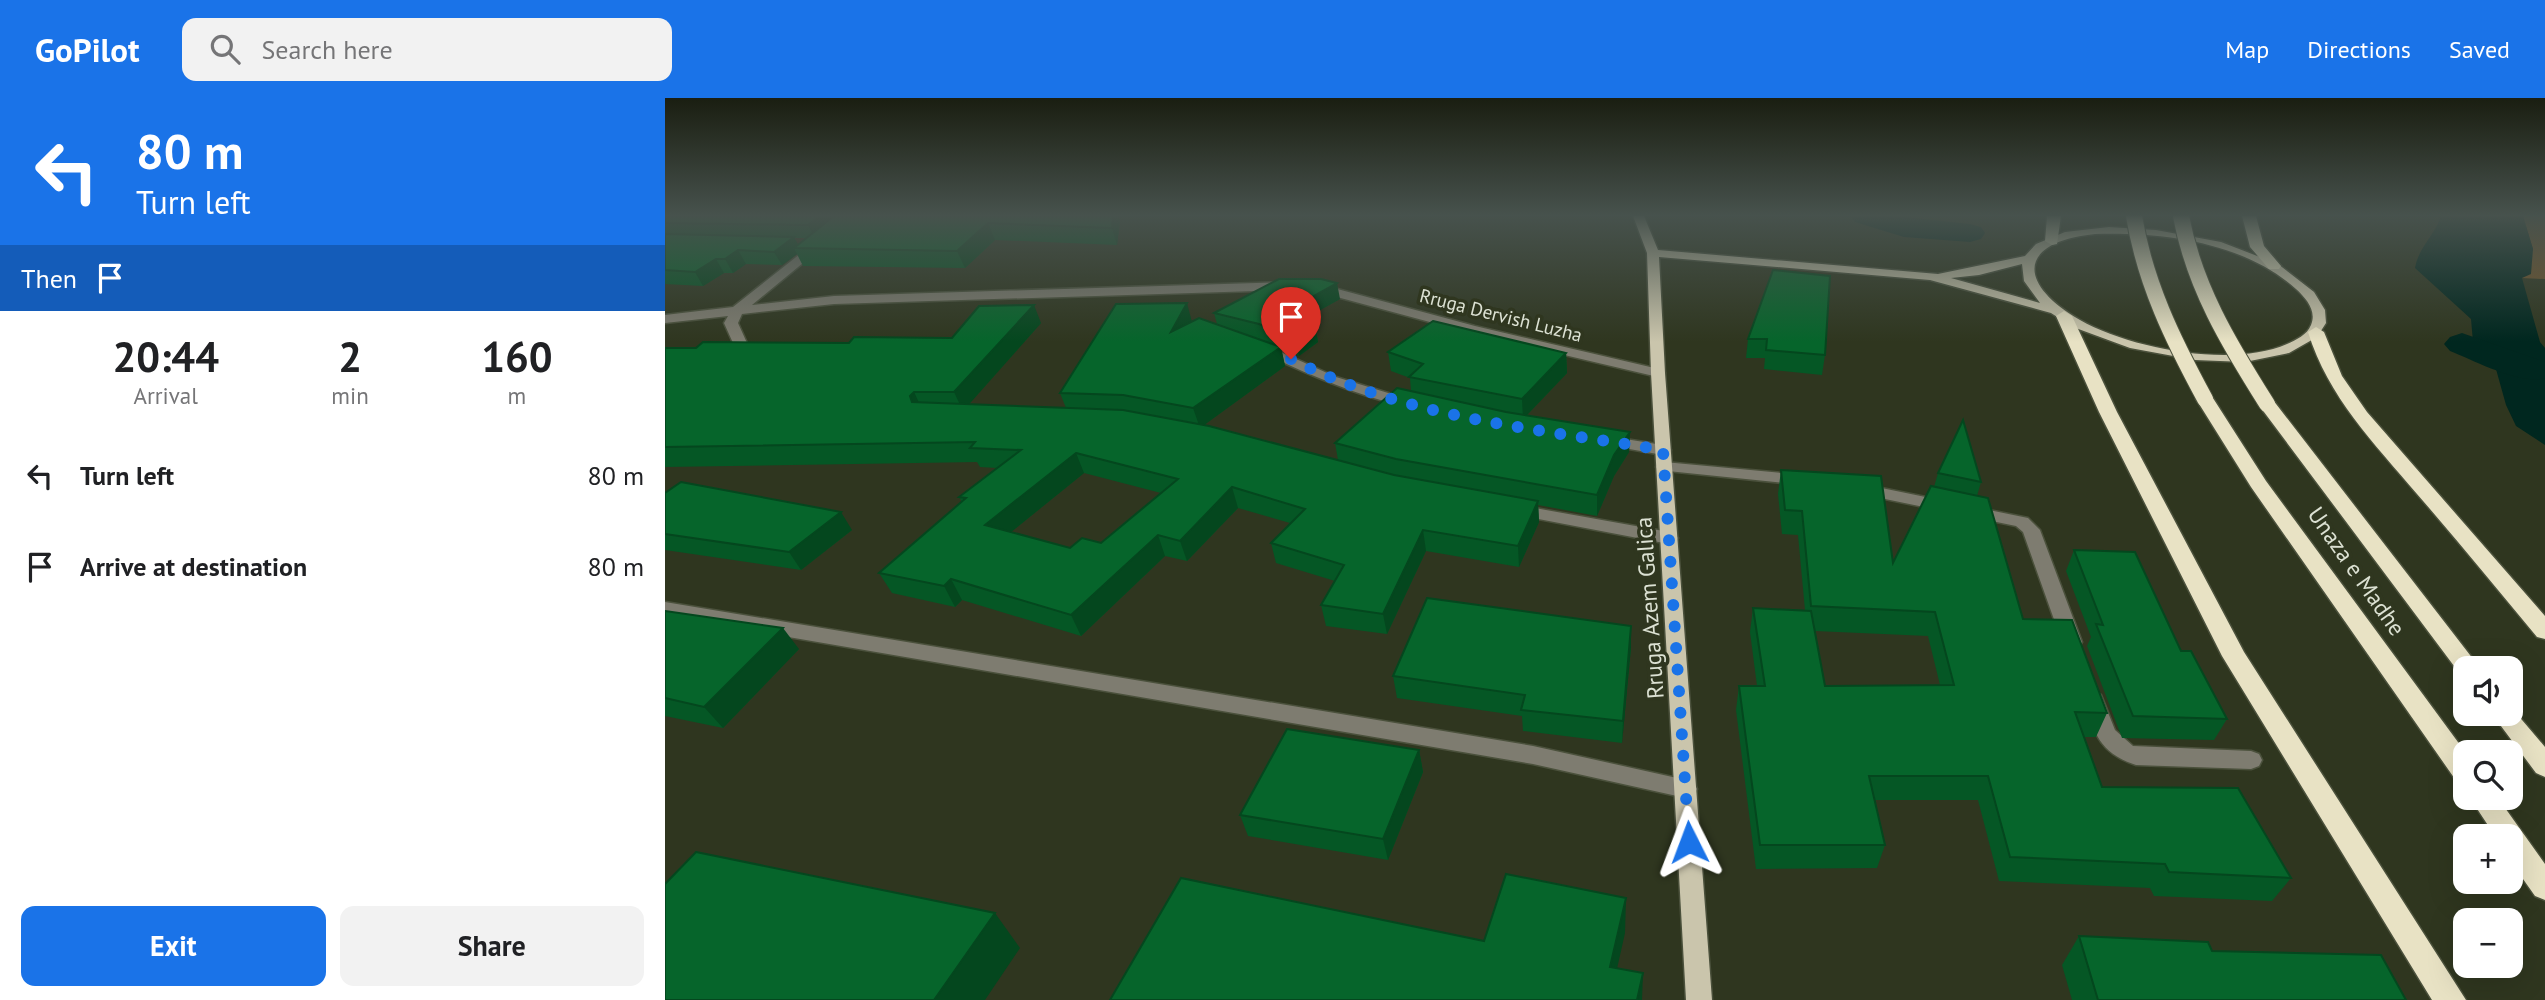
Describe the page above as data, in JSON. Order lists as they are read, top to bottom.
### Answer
{
  "streets": {
    "highway": ["Unaza e Madhe"],
    "main road": ["Rruga Azem Galica"],
    "street": ["Rruga Dervish Luzha"]
  },
  "crossings": [
    ["Rruga Dervish Luzha", "Rruga Azem Galica"]
  ],
  "page": {
    "header": "GoPilot",
    "search": "Search here",
    "nav": ["Map", "Directions", "Saved"],
    "turn": ["80 m", "Turn left"],
    "then": "Then",
    "eta": [
      "20:44",
      "Arrival",
      "2",
      "min",
      "160",
      "m"
    ],
    "list": [
      {
        "name": "Turn left",
        "value": "80 m"
      },
      {
        "name": "Arrive at destination",
        "value": "80 m"
      }
    ],
    "map_buttons": ["+", "−"],
    "buttons": ["Exit", "Share"]
  }
}
